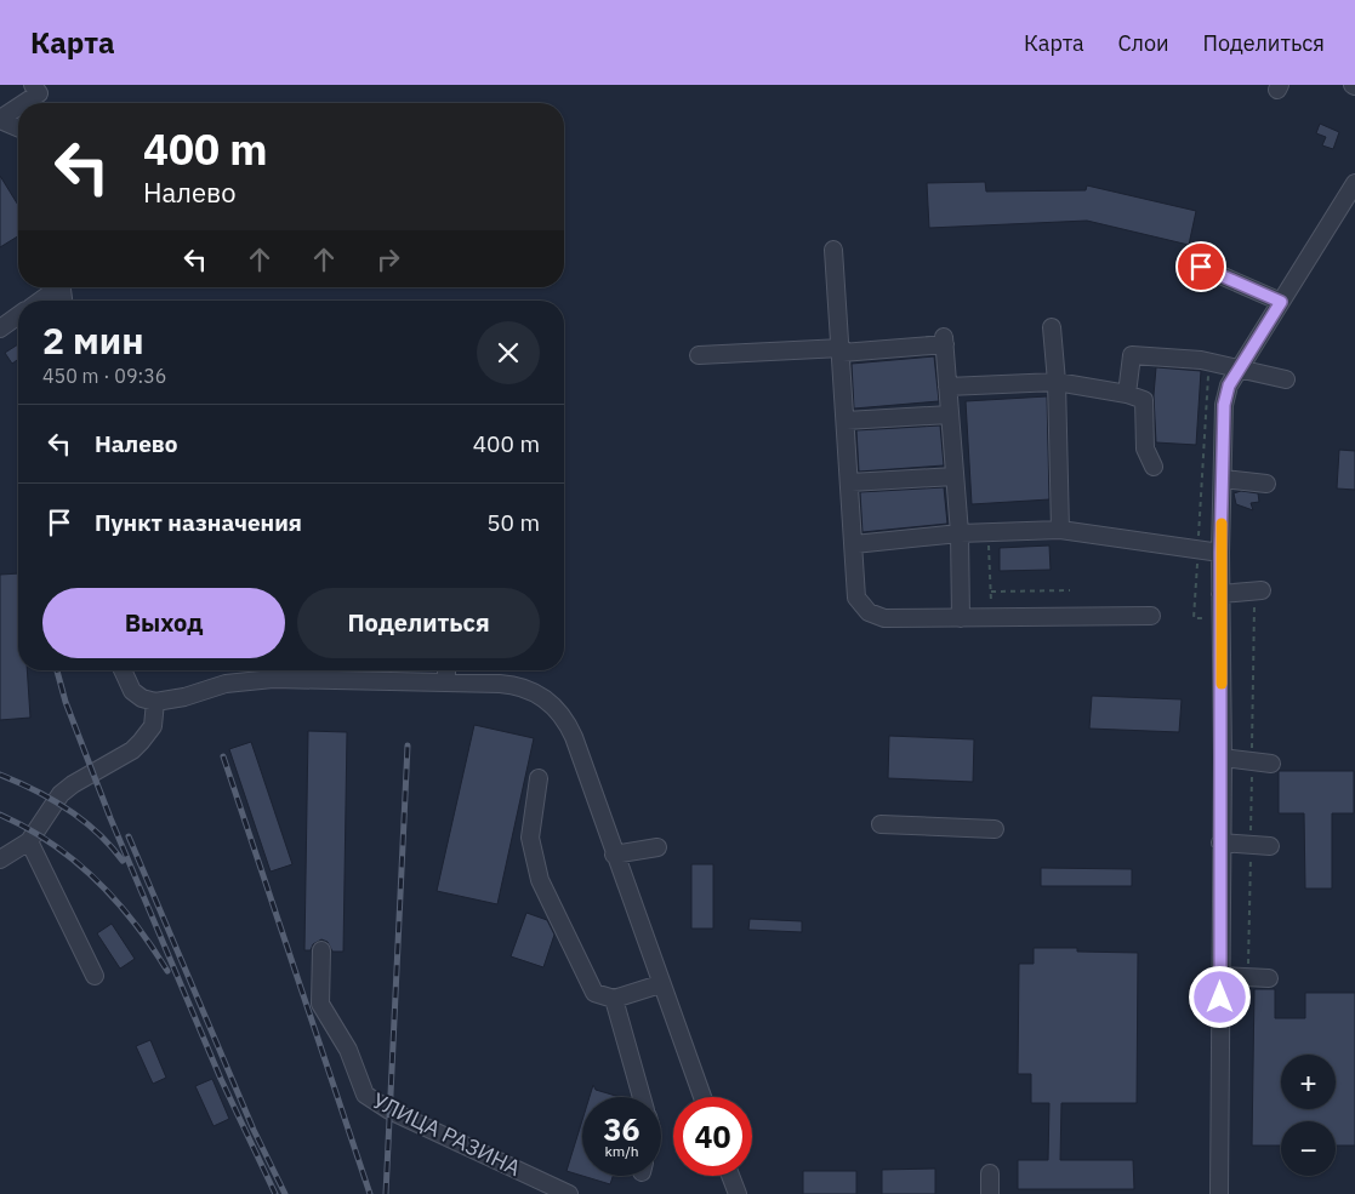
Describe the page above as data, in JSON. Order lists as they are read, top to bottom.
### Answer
{
  "streets": {
    "street": ["УЛИЦА РАЗИНА"]
  },
  "page": {
    "header": "Карта",
    "nav": ["Карта", "Слои", "Поделиться"],
    "turn": ["400 m", "Налево"],
    "heading": ["2 мин", "450 m · 09:36"],
    "list": [
      {
        "name": "Налево",
        "value": "400 m"
      },
      {
        "name": "Пункт назначения",
        "value": "50 m"
      }
    ],
    "buttons": ["Выход", "Поделиться"],
    "map_buttons": ["+", "−"],
    "speed": "36 km/h",
    "limit": "40"
  }
}
